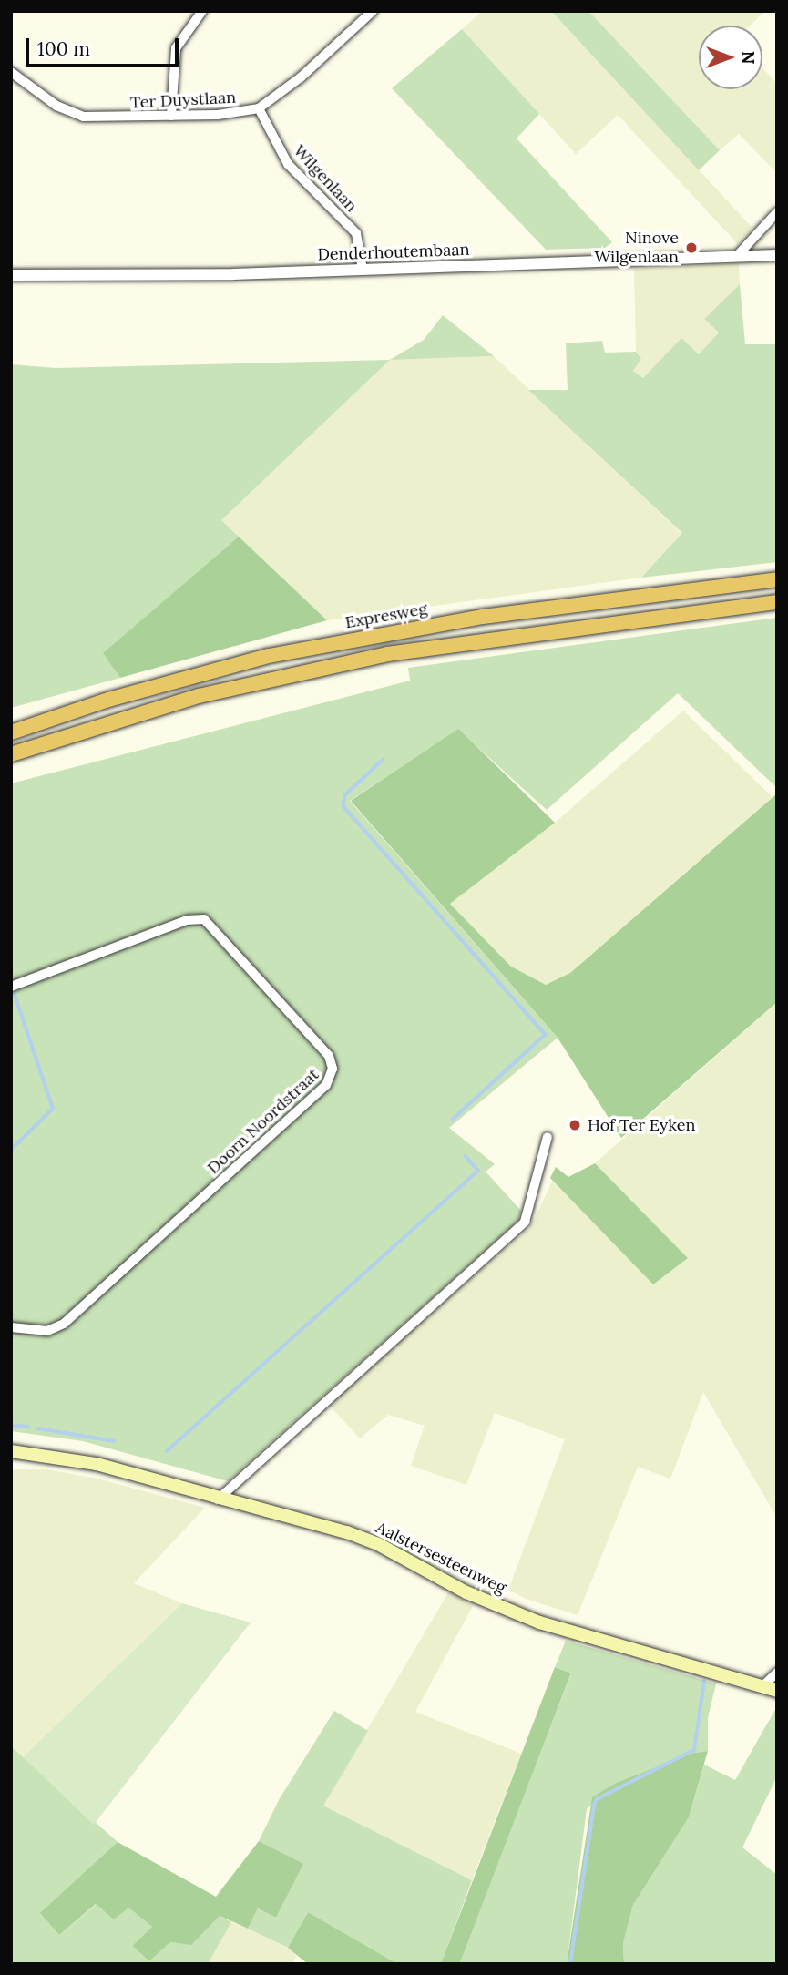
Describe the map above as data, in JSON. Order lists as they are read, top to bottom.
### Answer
{
  "streets": {
    "highway": ["Expresweg"],
    "main road": ["Aalstersesteenweg"],
    "street": [
      "Ter Duystlaan",
      "Wilgenlaan",
      "Denderhoutembaan",
      "Doorn Noordstraat"
    ]
  },
  "crossings": [
    ["Ter Duystlaan", "Wilgenlaan"],
    ["Wilgenlaan", "Denderhoutembaan"]
  ],
  "places": ["Ninove Wilgenlaan", "Hof Ter Eyken"],
  "scale_bar": "100 m",
  "north": "right"
}
